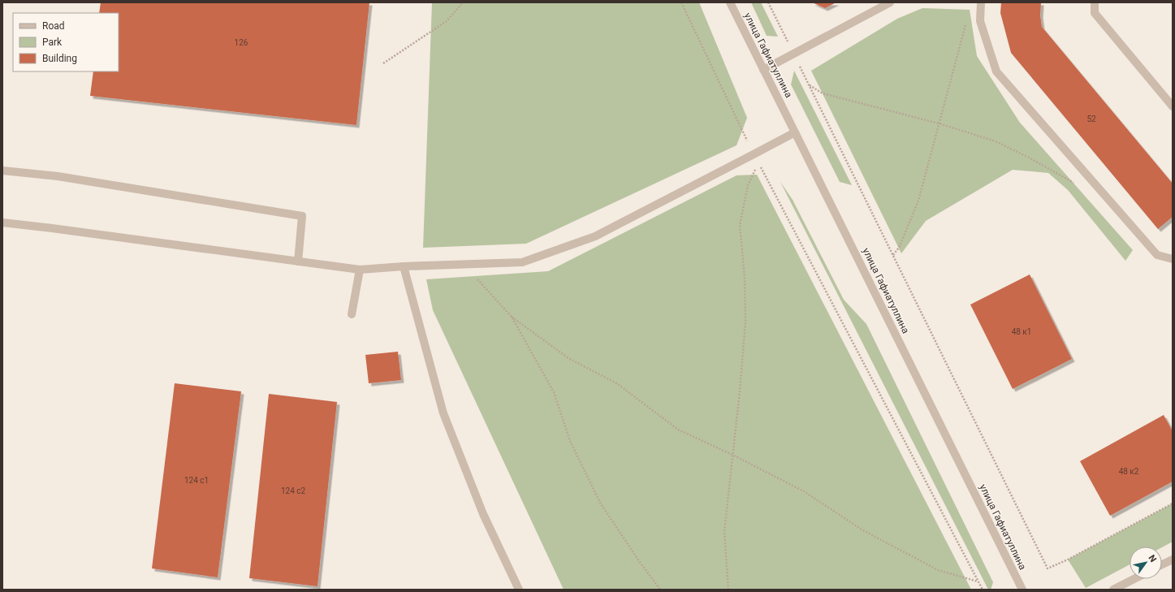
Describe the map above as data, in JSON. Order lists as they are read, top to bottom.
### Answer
{
  "streets": {
    "street": ["улица Гафиатуллина"]
  },
  "house_numbers": [
    "126",
    "52",
    "48 к1",
    "48 к2",
    "124 с1",
    "124 с2"
  ],
  "legend": ["Road", "Park", "Building"],
  "north": "top right"
}
